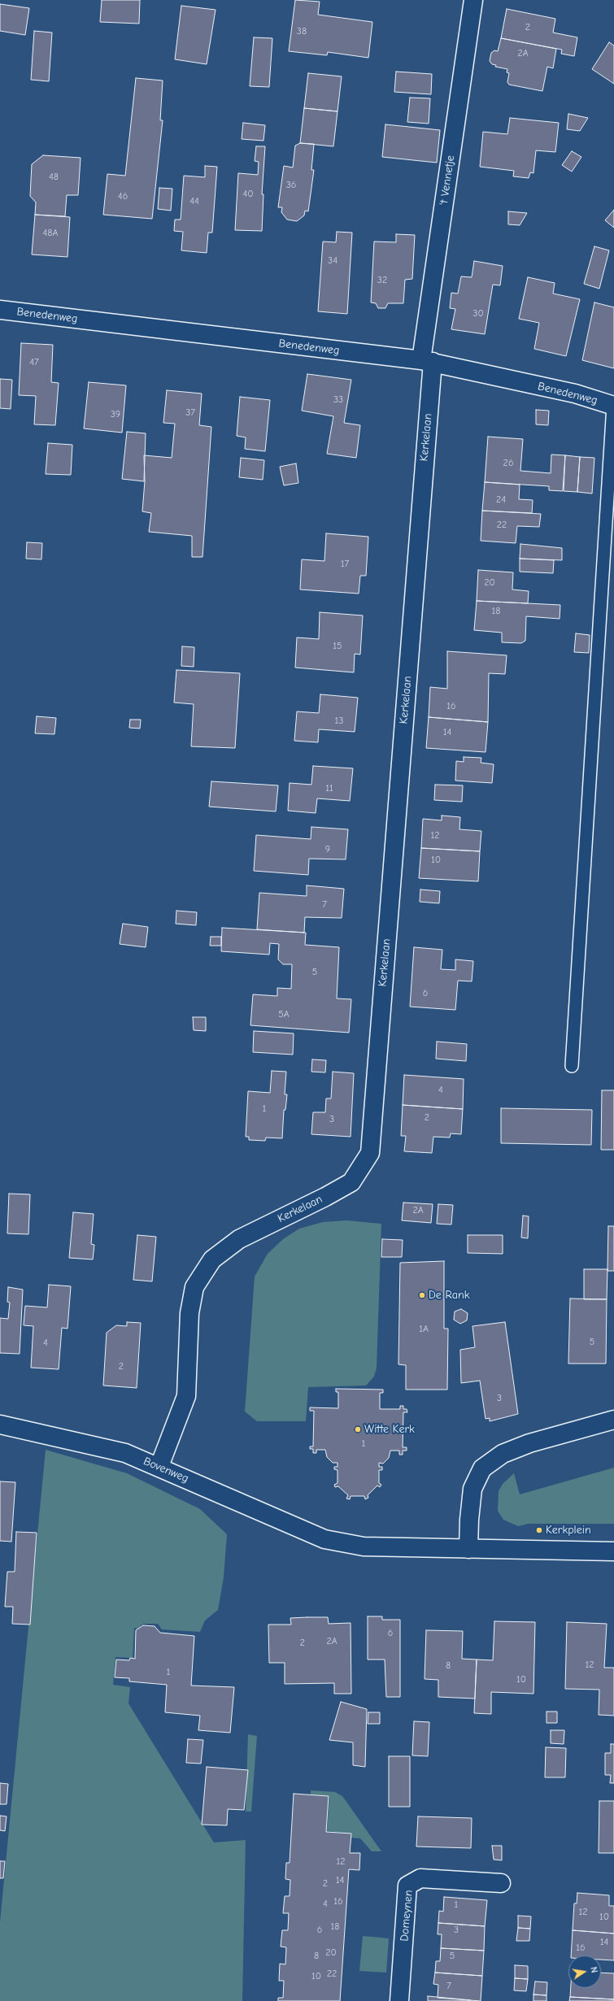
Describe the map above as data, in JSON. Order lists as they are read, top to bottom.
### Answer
{
  "streets": {
    "street": [
      "'t Vennetje",
      "Benedenweg",
      "Kerkelaan",
      "Bovenweg",
      "Domeynen"
    ]
  },
  "crossings": [
    ["'t Vennetje", "Benedenweg"],
    ["'t Vennetje", "Kerkelaan"],
    ["Benedenweg", "Kerkelaan"],
    ["Kerkelaan", "Bovenweg"]
  ],
  "places": ["De Rank", "Witte Kerk", "Kerkplein"],
  "house_numbers": [
    "2",
    "38",
    "2A",
    "48",
    "36",
    "40",
    "46",
    "44",
    "48A",
    "34",
    "32",
    "30",
    "47",
    "33",
    "37",
    "39",
    "26",
    "24",
    "22",
    "17",
    "20",
    "18",
    "15",
    "16",
    "13",
    "14",
    "11",
    "12",
    "9",
    "10",
    "7",
    "5",
    "6",
    "5A",
    "4",
    "1",
    "2",
    "3",
    "2A",
    "1A",
    "5",
    "4",
    "2",
    "3",
    "1",
    "6",
    "2A",
    "2",
    "12",
    "8",
    "1",
    "10",
    "12",
    "14",
    "2",
    "16",
    "4",
    "1",
    "12",
    "10",
    "18",
    "6",
    "3",
    "14",
    "16",
    "20",
    "8",
    "5",
    "22",
    "10",
    "7"
  ],
  "north": "right"
}
